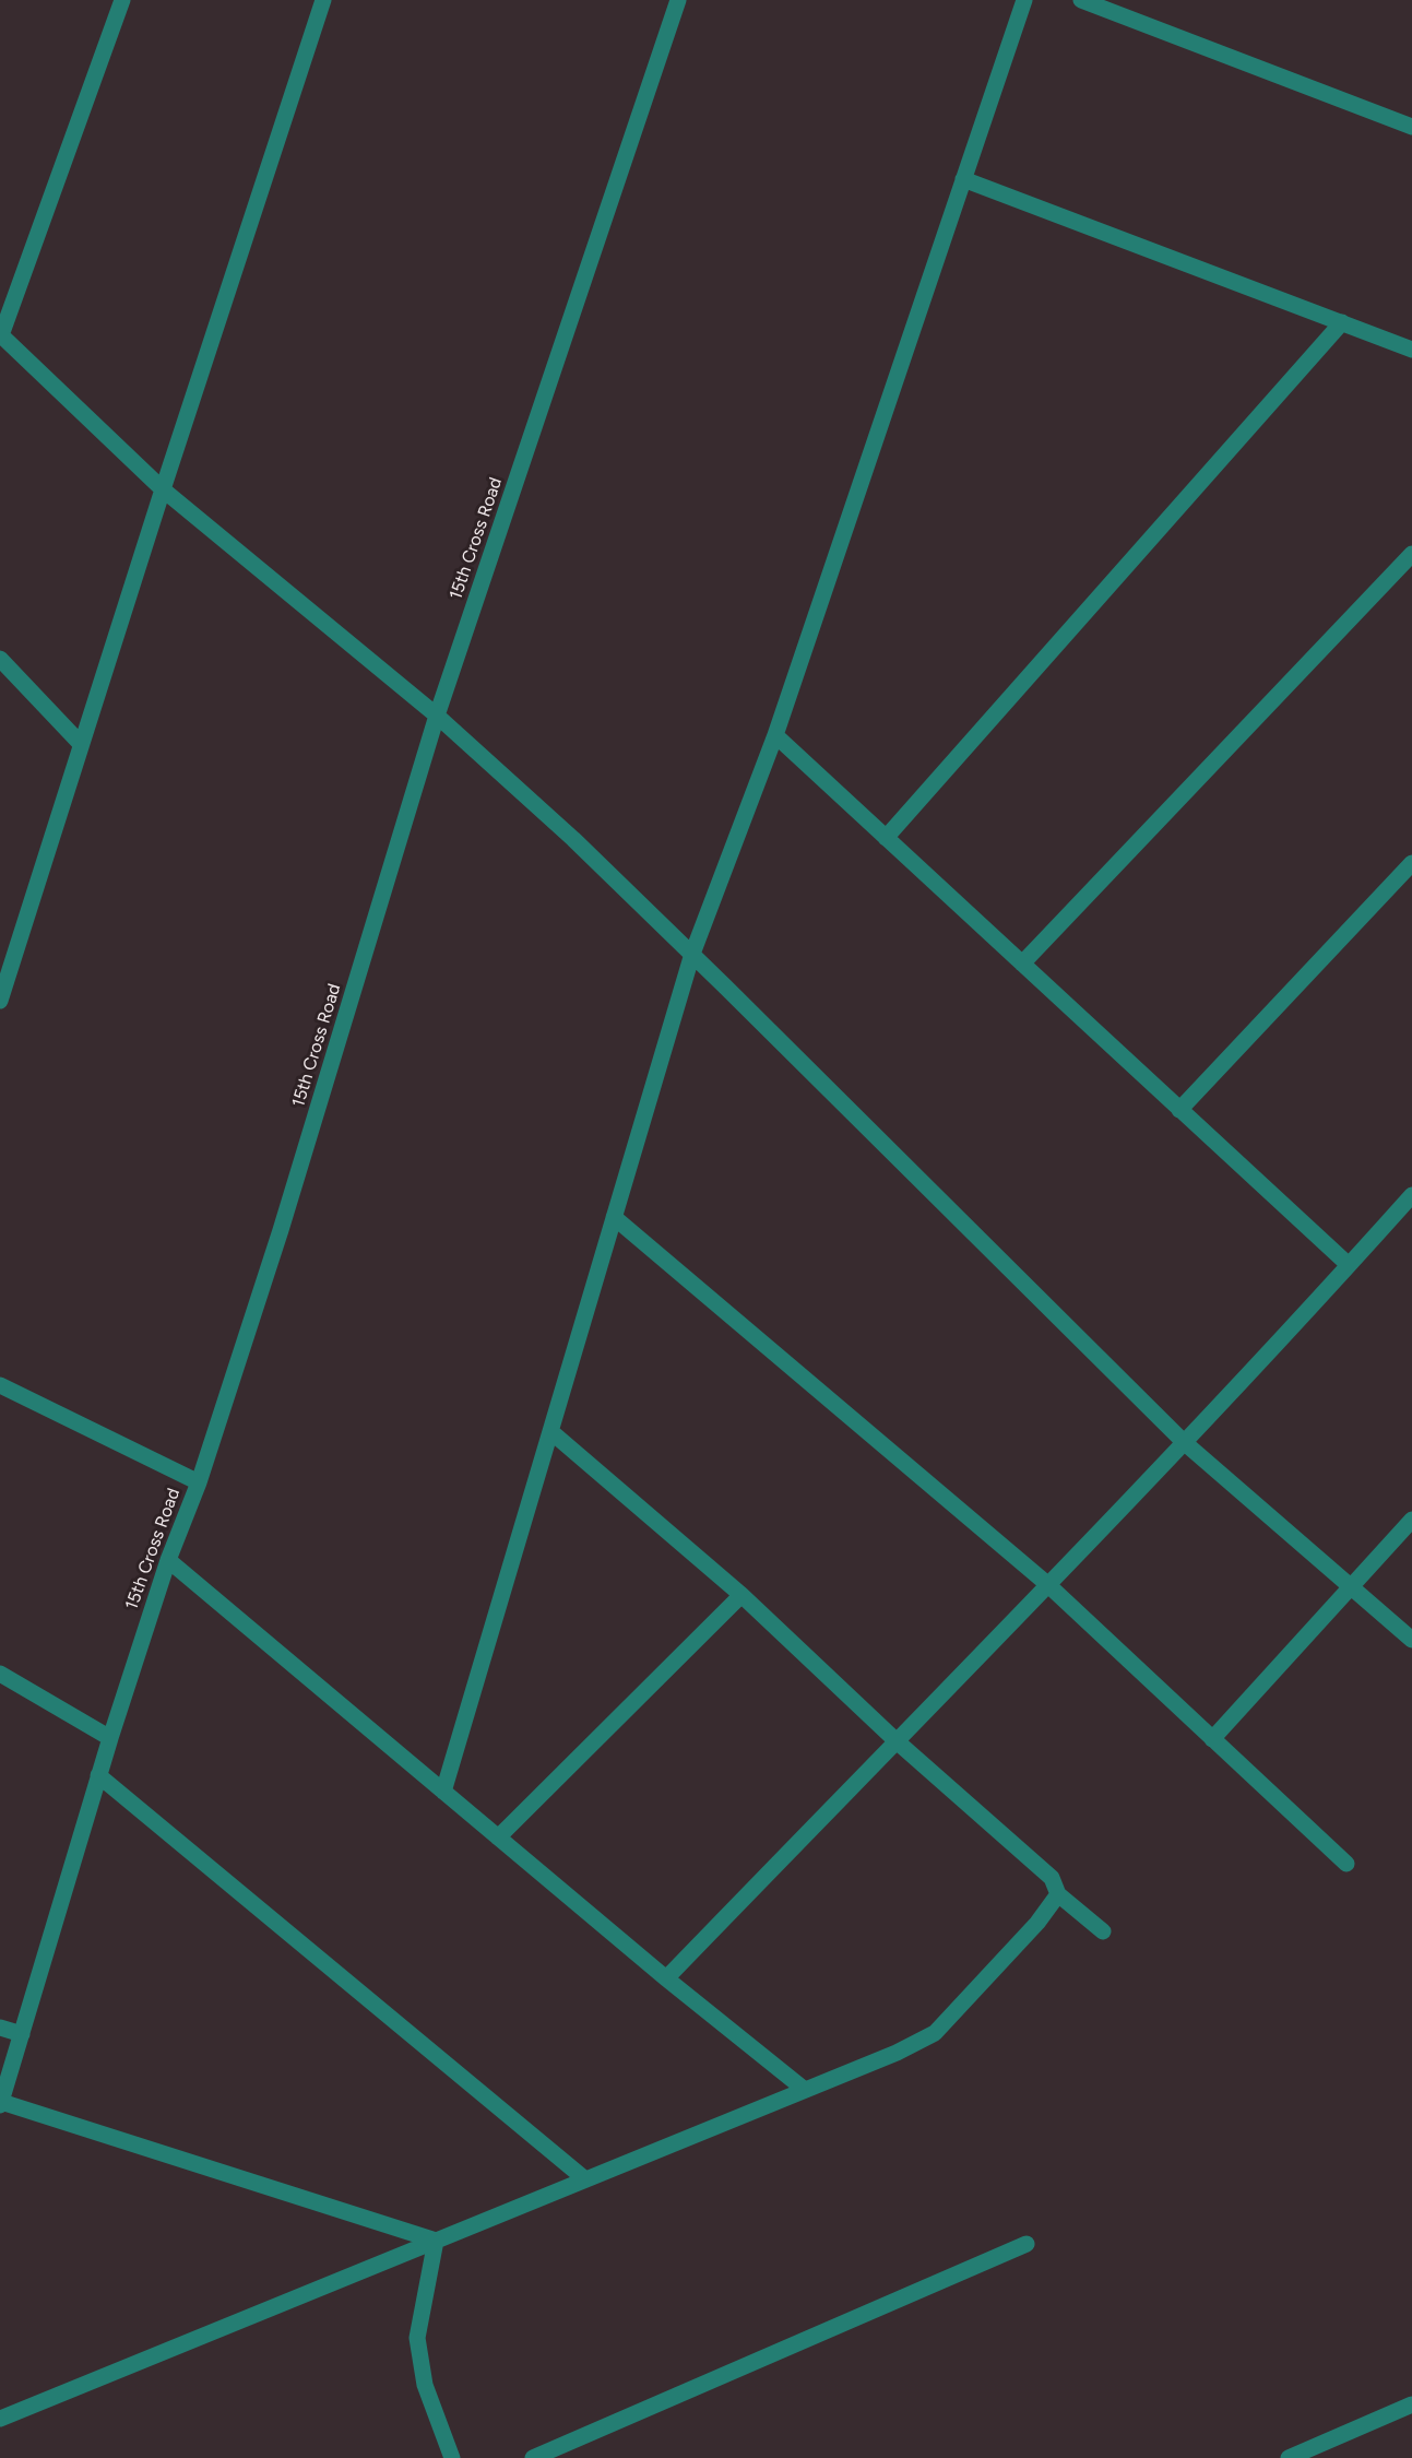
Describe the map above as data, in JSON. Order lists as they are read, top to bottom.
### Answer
{
  "streets": {
    "street": ["15th Cross Road"]
  }
}
